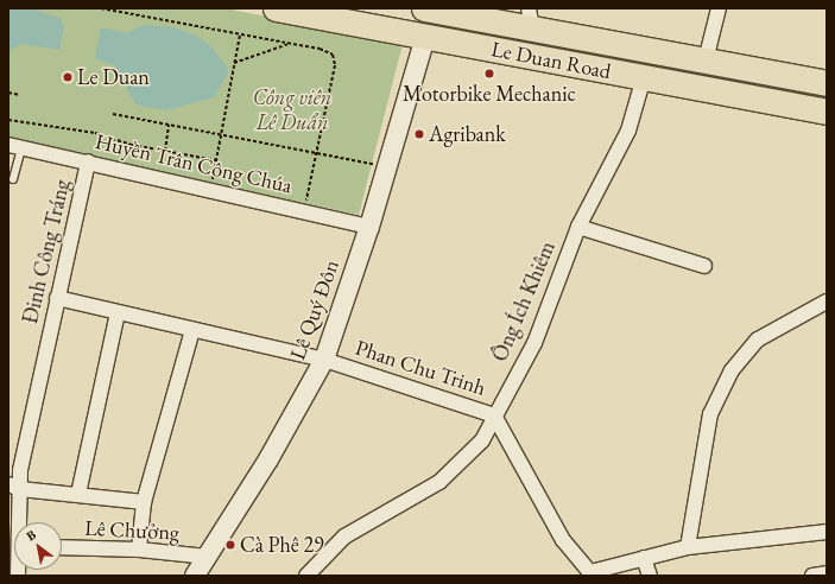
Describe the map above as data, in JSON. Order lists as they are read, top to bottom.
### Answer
{
  "streets": {
    "highway": ["Le Duan Road"],
    "street": [
      "Huyền Trân Công Chúa",
      "Đinh Công Tráng",
      "Ông Ích Khiêm",
      "Lê Quý Đôn",
      "Phan Chu Trinh",
      "Lê Chưởng"
    ]
  },
  "crossings": [
    ["Le Duan Road", "Ông Ích Khiêm"],
    ["Le Duan Road", "Lê Quý Đôn"],
    ["Huyền Trân Công Chúa", "Đinh Công Tráng"],
    ["Huyền Trân Công Chúa", "Lê Quý Đôn"],
    ["Đinh Công Tráng", "Phan Chu Trinh"],
    ["Ông Ích Khiêm", "Phan Chu Trinh"],
    ["Lê Quý Đôn", "Phan Chu Trinh"],
    ["Lê Quý Đôn", "Lê Chưởng"]
  ],
  "parks": ["Công viên Lê Duẩn"],
  "places": [
    "Motorbike Mechanic",
    "Le Duan",
    "Agribank",
    "Cà Phê 29"
  ],
  "north": "top left"
}
